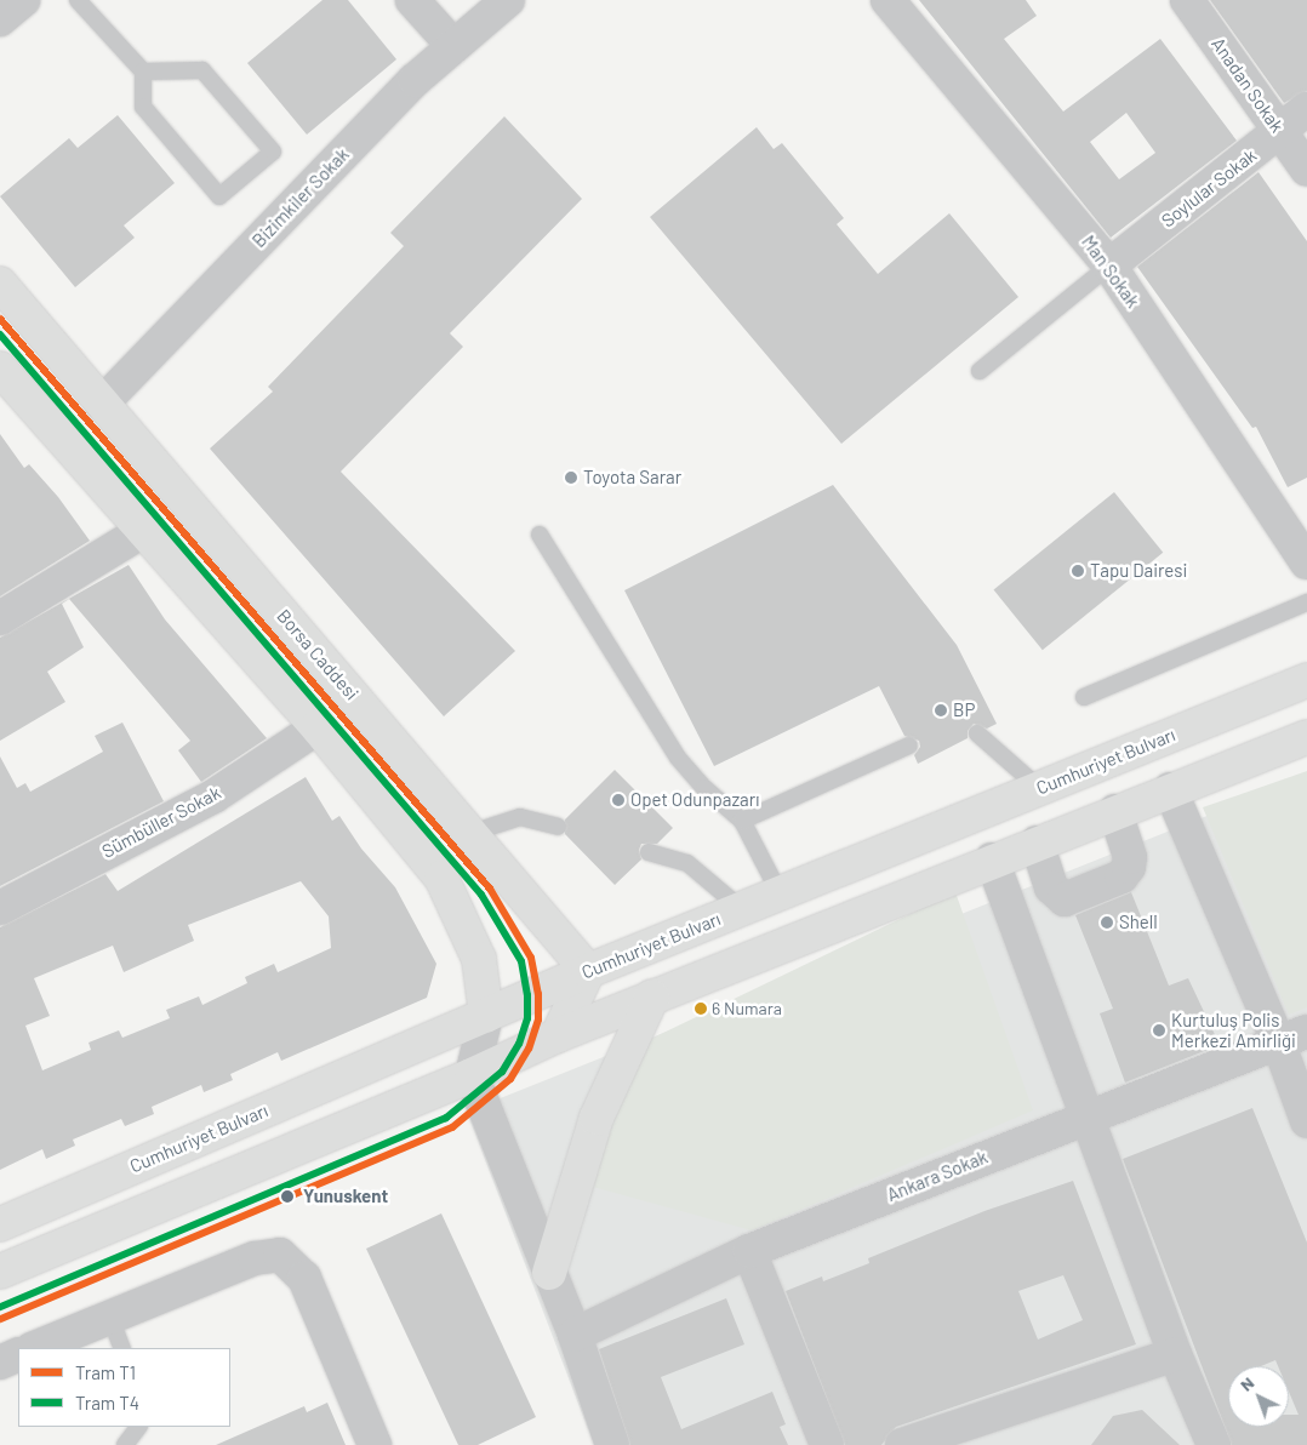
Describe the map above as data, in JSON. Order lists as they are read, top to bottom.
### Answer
{
  "streets": {
    "main road": ["Borsa Caddesi", "Cumhuriyet Bulvarı"],
    "street": [
      "Anadan Sokak",
      "Soylular Sokak",
      "Bizimkiler Sokak",
      "Man Sokak",
      "Sümbüller Sokak",
      "Ankara Sokak"
    ]
  },
  "crossings": [
    ["Anadan Sokak", "Soylular Sokak"],
    ["Soylular Sokak", "Man Sokak"],
    ["Bizimkiler Sokak", "Borsa Caddesi"],
    ["Borsa Caddesi", "Cumhuriyet Bulvarı"]
  ],
  "places": [
    "Toyota Sarar",
    "Tapu Dairesi",
    "BP",
    "Opet Odunpazarı",
    "Shell",
    "6 Numara",
    "Kurtuluş Polis Merkezi Amirliği",
    "Yunuskent"
  ],
  "lines": ["tram line T1", "tram line T4"],
  "legend": ["Tram T1", "Tram T4"],
  "north": "top left"
}
